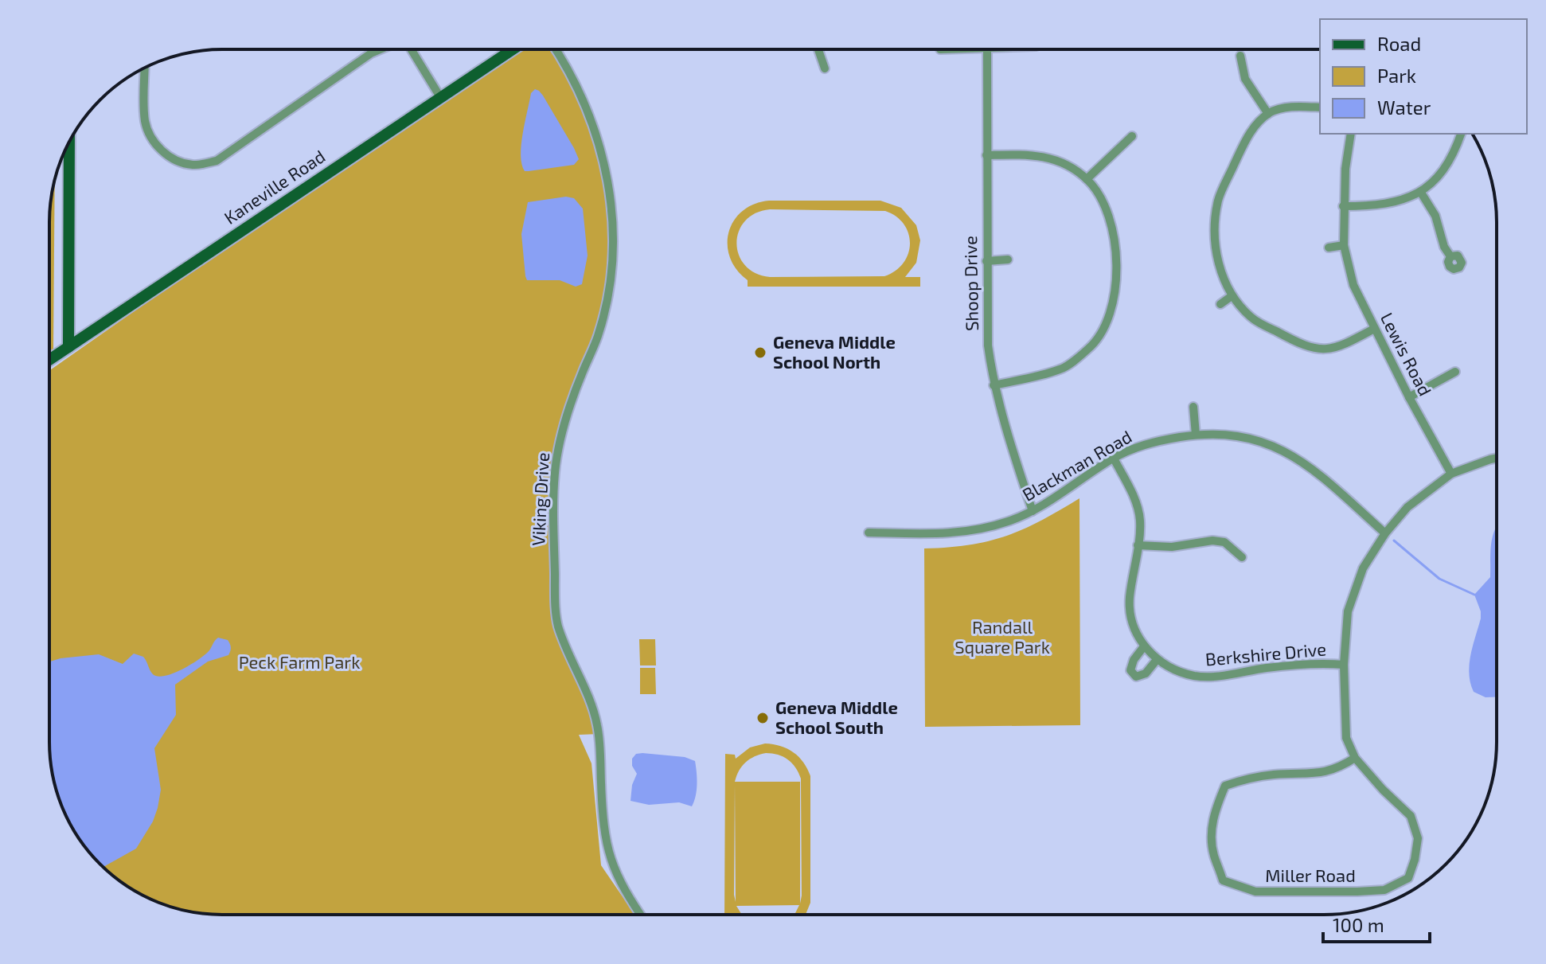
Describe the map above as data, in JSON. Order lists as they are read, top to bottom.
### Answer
{
  "streets": {
    "main road": ["Kaneville Road"],
    "street": [
      "Shoop Drive",
      "Lewis Road",
      "Blackman Road",
      "Viking Drive",
      "Berkshire Drive",
      "Miller Road"
    ]
  },
  "crossings": [
    ["Shoop Drive", "Blackman Road"],
    ["Lewis Road", "Miller Road"],
    ["Blackman Road", "Berkshire Drive"],
    ["Blackman Road", "Miller Road"],
    ["Berkshire Drive", "Miller Road"]
  ],
  "parks": ["Randall Square Park", "Peck Farm Park"],
  "places": ["Geneva Middle School North", "Geneva Middle School South"],
  "legend": ["Road", "Park", "Water"],
  "scale_bar": "100 m"
}
